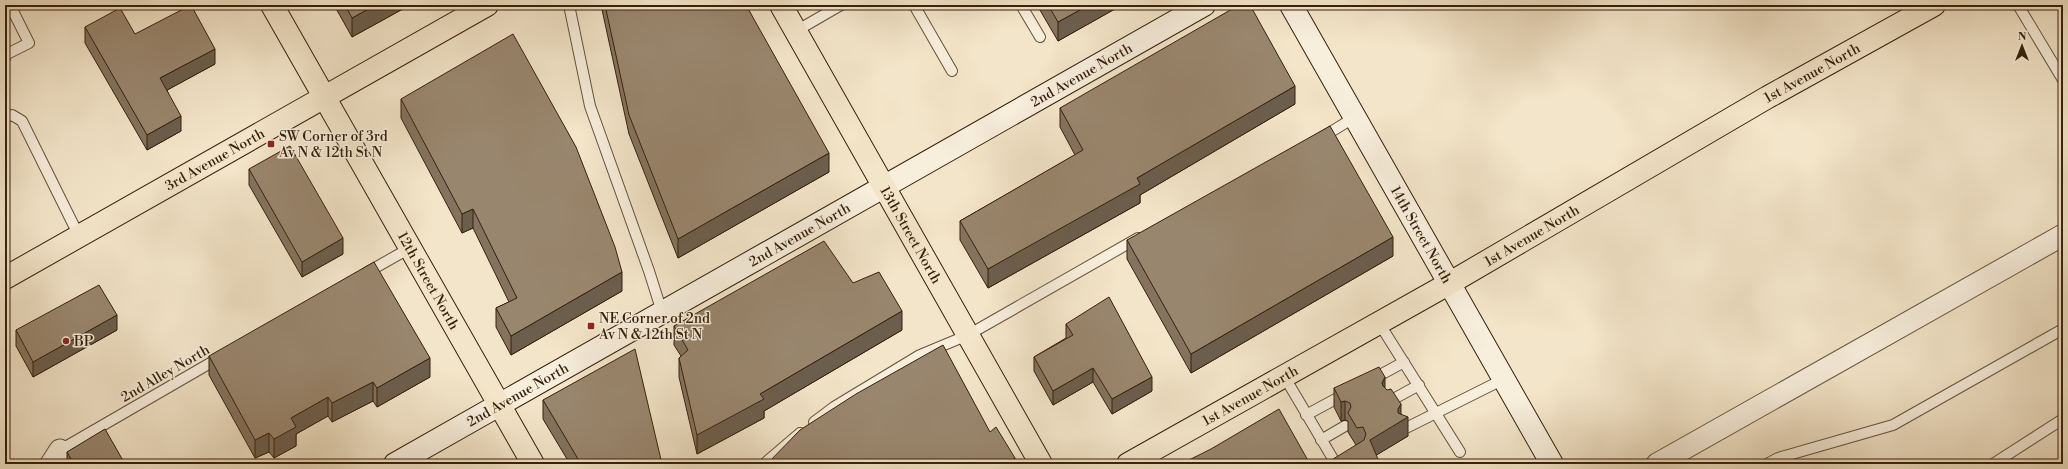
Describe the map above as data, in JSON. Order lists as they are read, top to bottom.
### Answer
{
  "streets": {
    "main road": [
      "1st Avenue North",
      "2nd Avenue North",
      "3rd Avenue North",
      "14th Street North",
      "13th Street North",
      "12th Street North"
    ],
    "lane": ["2nd Alley North"]
  },
  "crossings": [
    ["1st Avenue North", "14th Street North"],
    ["2nd Avenue North", "13th Street North"],
    ["2nd Avenue North", "12th Street North"],
    ["3rd Avenue North", "12th Street North"]
  ],
  "places": {
    "transit": ["SW Corner of 3rd Av N & 12th St N", "NE Corner of 2nd Av N & 12th St N"],
    "other": ["BP"]
  },
  "north": "top"
}
